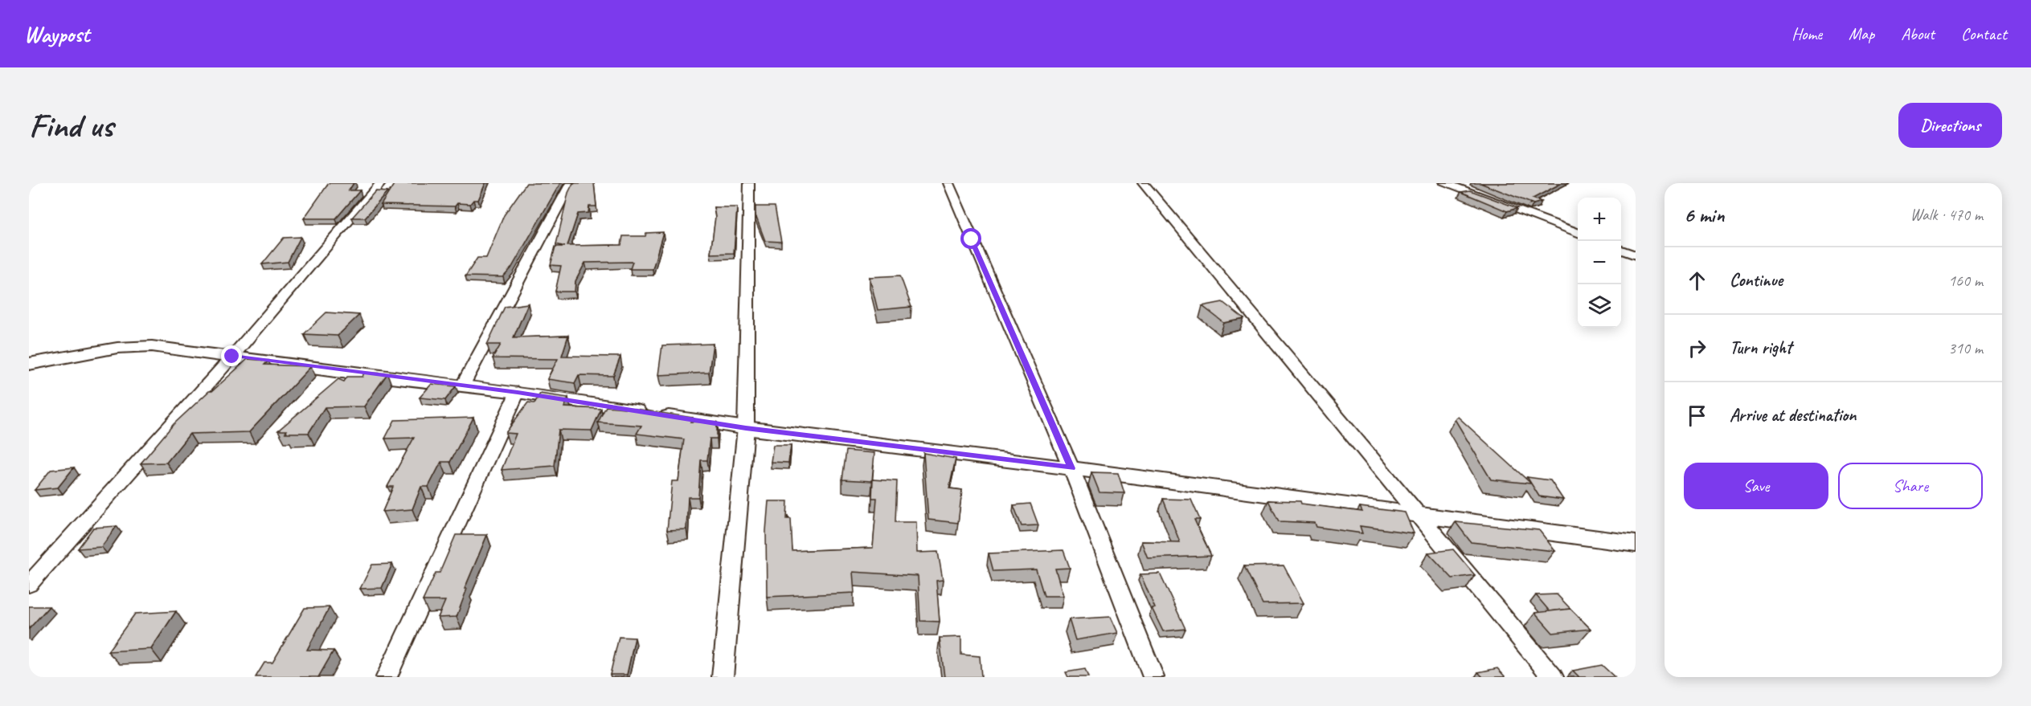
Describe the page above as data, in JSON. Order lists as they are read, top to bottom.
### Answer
{
  "page": {
    "header": "Waypost",
    "nav": [
      "Home",
      "Map",
      "About",
      "Contact"
    ],
    "buttons": [
      "Directions",
      ["Save", "Share"]
    ],
    "title": "Find us",
    "heading": ["6 min", "Walk · 470 m"],
    "map_buttons": ["+", "−"],
    "list": [
      ["Continue", "160 m"],
      ["Turn right", "310 m"],
      "Arrive at destination"
    ]
  }
}
